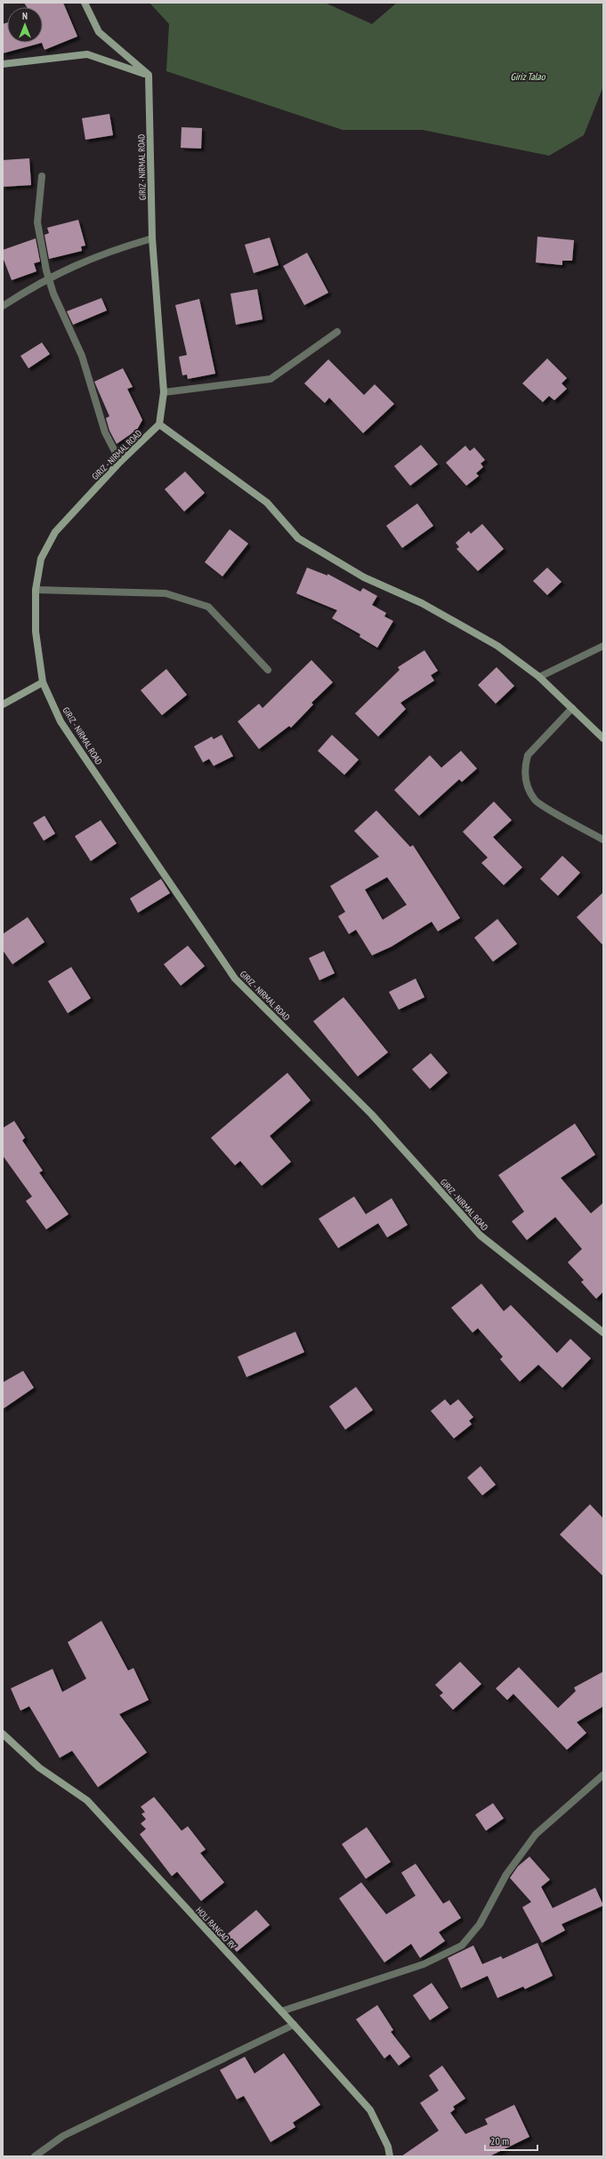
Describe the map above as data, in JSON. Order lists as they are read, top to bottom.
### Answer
{
  "streets": {
    "main road": ["GIRIZ - NIRMAL ROAD", "HOLI RANGAO RV"]
  },
  "water": ["Giriz Talao"],
  "scale_bar": "20 m",
  "north": "top"
}
